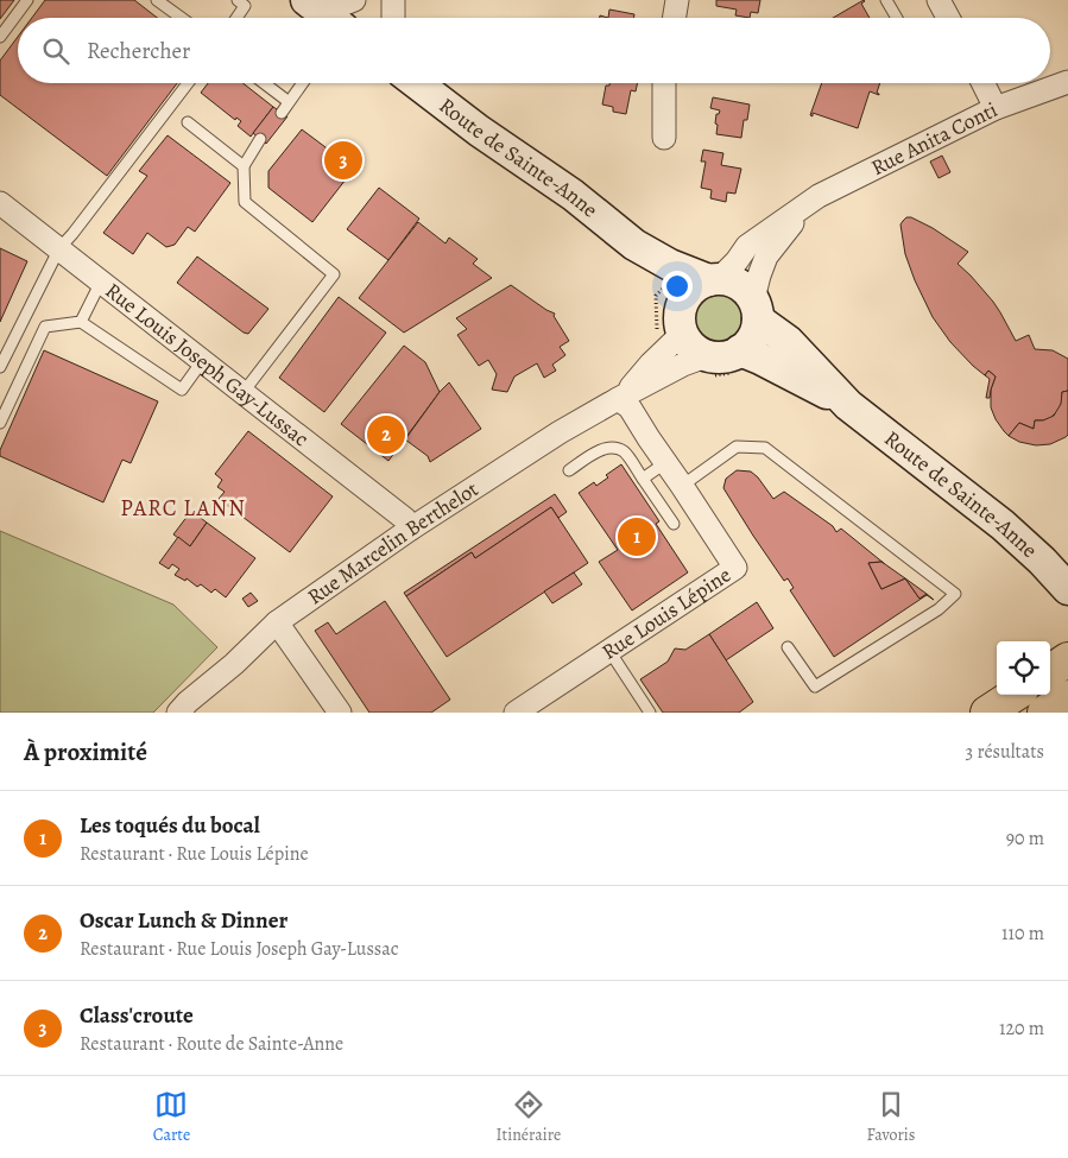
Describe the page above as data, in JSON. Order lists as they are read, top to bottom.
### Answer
{
  "streets": {
    "main road": ["Route de Sainte-Anne"],
    "street": [
      "Rue Anita Conti",
      "Rue Louis Joseph Gay-Lussac",
      "Rue Marcelin Berthelot",
      "Rue Louis Lépine"
    ]
  },
  "crossings": [
    ["Rue Anita Conti", "Route de Sainte-Anne"],
    ["Route de Sainte-Anne", "Rue Marcelin Berthelot"],
    ["Rue Louis Joseph Gay-Lussac", "Rue Marcelin Berthelot"],
    ["Rue Marcelin Berthelot", "Rue Louis Lépine"]
  ],
  "districts": ["PARC LANN"],
  "page": {
    "search": "Rechercher",
    "pins": ["3", "2", "1"],
    "heading": ["À proximité", "3 résultats"],
    "list": [
      {
        "mark": "1",
        "name": "Les toqués du bocal",
        "note": "Restaurant · Rue Louis Lépine",
        "value": "90 m"
      },
      {
        "mark": "2",
        "name": "Oscar Lunch & Dinner",
        "note": "Restaurant · Rue Louis Joseph Gay-Lussac",
        "value": "110 m"
      },
      {
        "mark": "3",
        "name": "Class'croute",
        "note": "Restaurant · Route de Sainte-Anne",
        "value": "120 m"
      }
    ],
    "nav": ["Carte", "Itinéraire", "Favoris"]
  }
}
